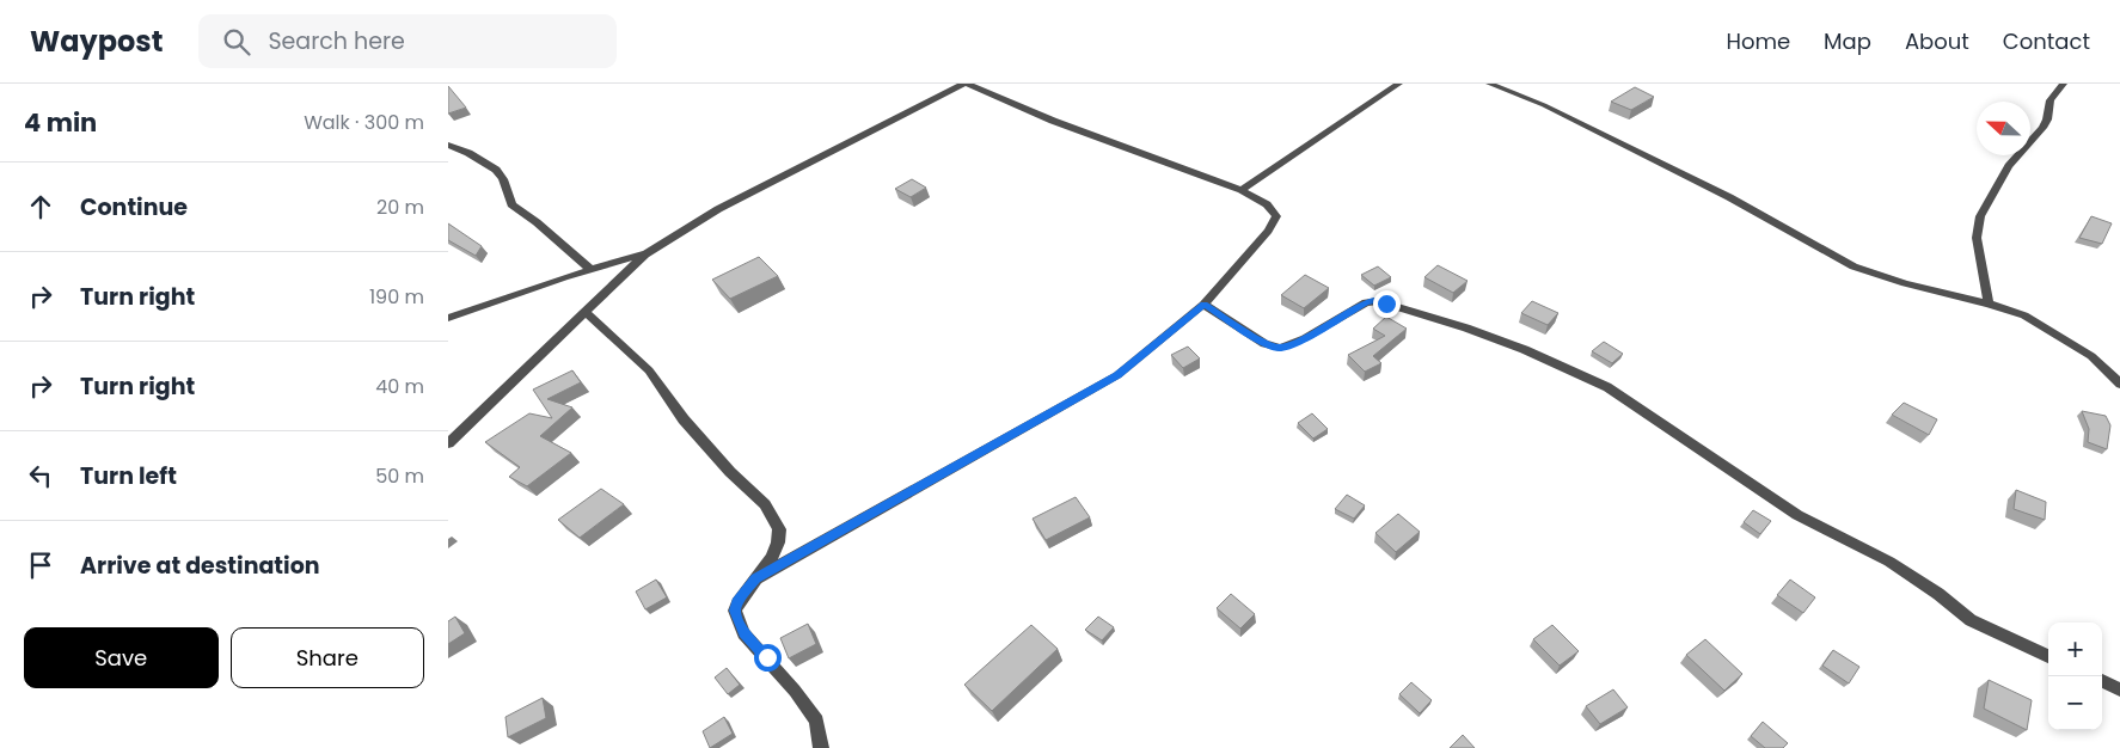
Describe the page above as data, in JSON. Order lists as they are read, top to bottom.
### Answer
{
  "north": "left",
  "page": {
    "header": "Waypost",
    "search": "Search here",
    "nav": [
      "Home",
      "Map",
      "About",
      "Contact"
    ],
    "heading": ["4 min", "Walk · 300 m"],
    "list": [
      ["Continue", "20 m"],
      ["Turn right", "190 m"],
      ["Turn right", "40 m"],
      ["Turn left", "50 m"],
      "Arrive at destination"
    ],
    "buttons": ["Save", "Share"],
    "map_buttons": ["+", "−"]
  }
}
